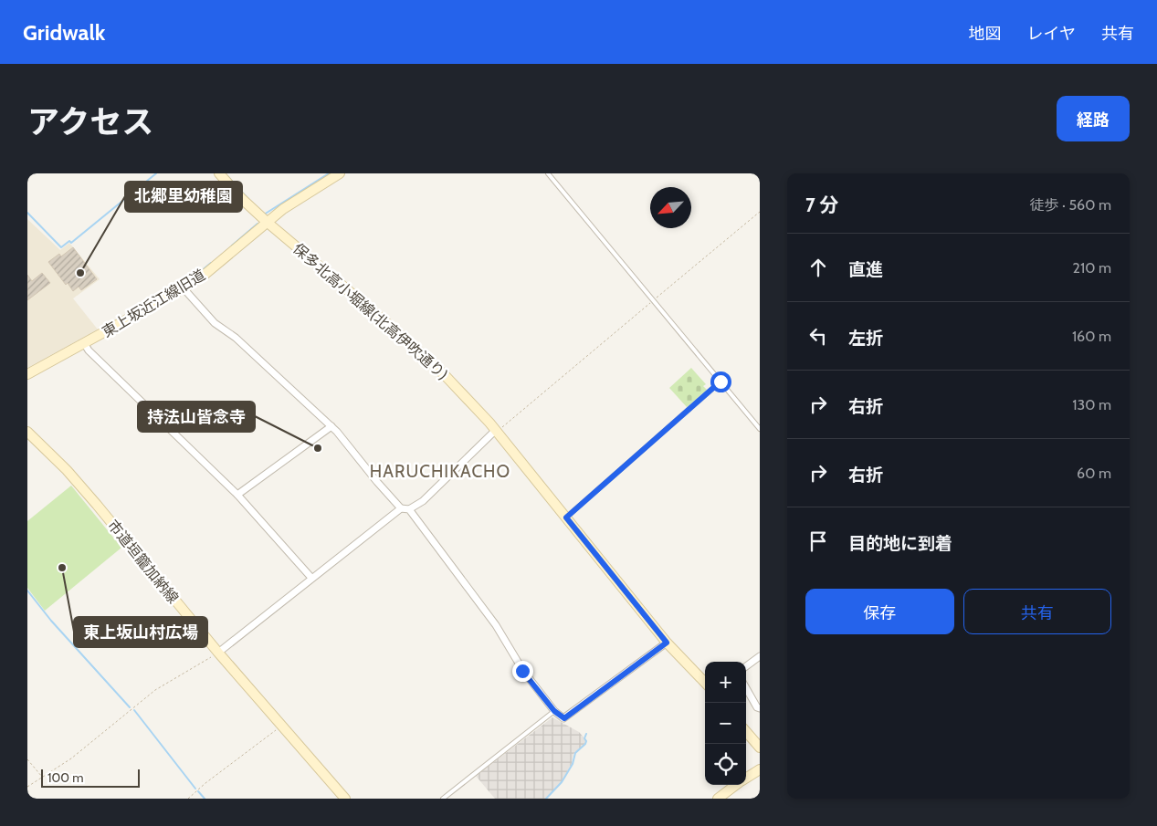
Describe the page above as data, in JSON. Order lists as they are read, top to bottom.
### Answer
{
  "streets": {
    "street": ["東上坂近江線旧道", "保多北高小堀線(北高伊吹通り)", "市道垣籠加納線"]
  },
  "crossings": [
    ["東上坂近江線旧道", "保多北高小堀線(北高伊吹通り)"]
  ],
  "districts": ["HARUCHIKACHO"],
  "places": ["北郷里幼稚園", "持法山皆念寺", "東上坂山村広場"],
  "scale_bar": "100 m",
  "north": "bottom left",
  "page": {
    "header": "Gridwalk",
    "nav": ["地図", "レイヤ", "共有"],
    "title": "アクセス",
    "buttons": [
      "経路",
      ["保存", "共有"]
    ],
    "heading": ["7 分", "徒歩 · 560 m"],
    "list": [
      ["直進", "210 m"],
      ["左折", "160 m"],
      ["右折", "130 m"],
      ["右折", "60 m"],
      "目的地に到着"
    ],
    "map_buttons": ["+", "−"],
    "scale": "100 m"
  }
}
